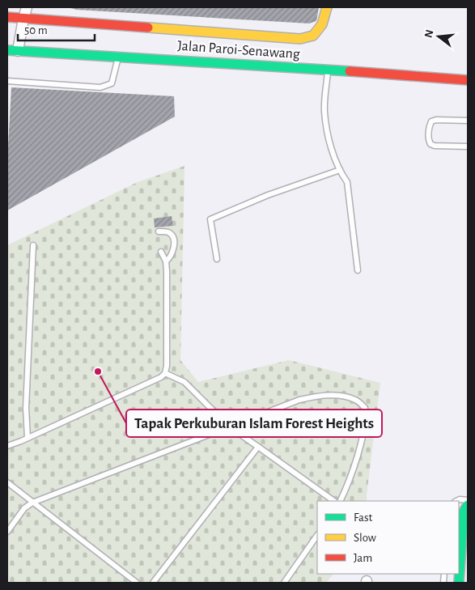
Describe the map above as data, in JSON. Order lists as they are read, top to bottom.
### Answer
{
  "streets": {
    "main road": ["Jalan Paroi-Senawang"]
  },
  "places": ["Tapak Perkuburan Islam Forest Heights"],
  "legend": ["Fast", "Slow", "Jam"],
  "scale_bar": "50 m",
  "north": "left"
}
